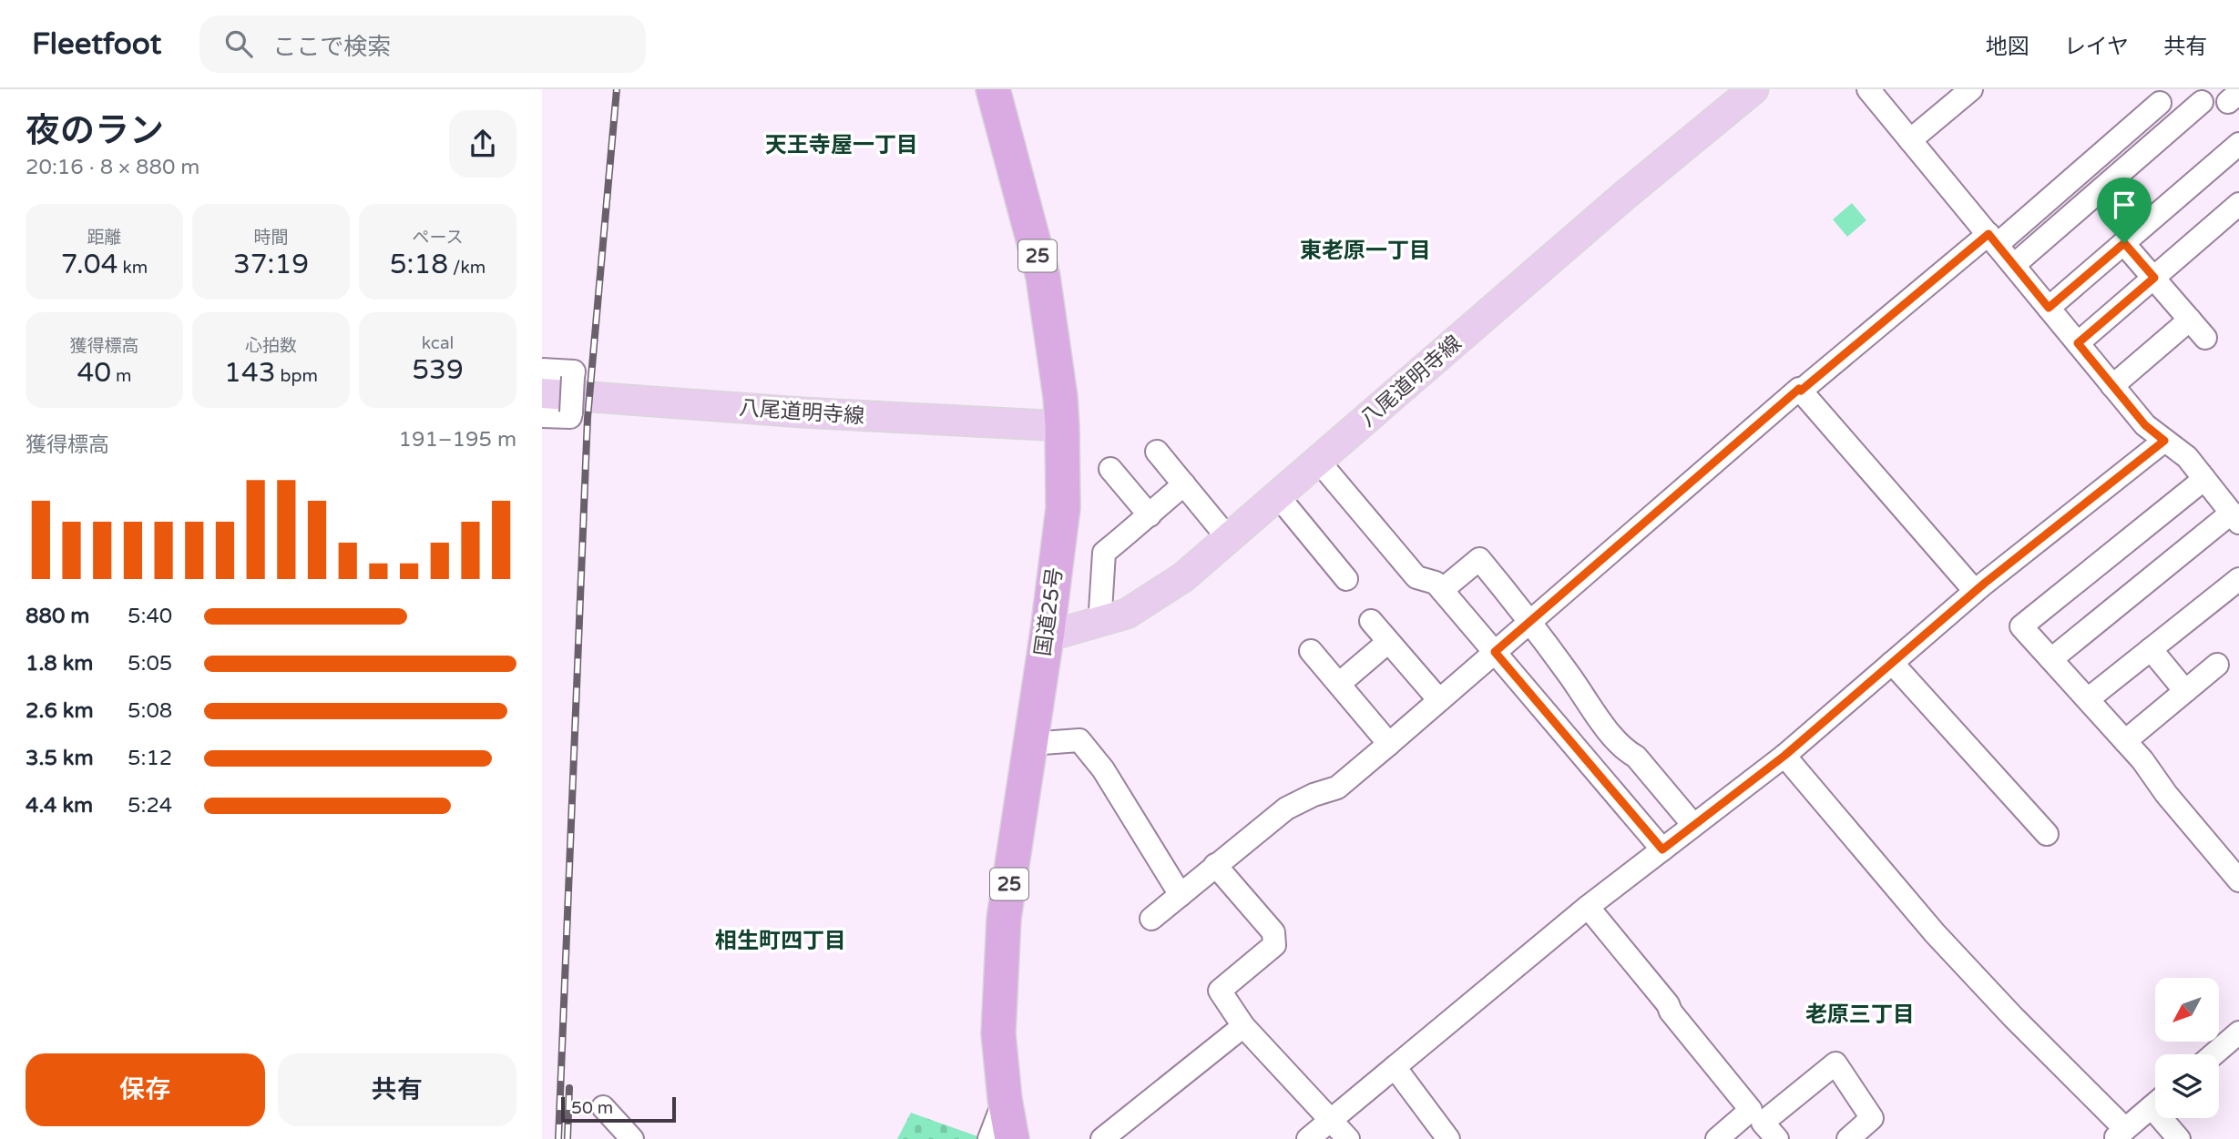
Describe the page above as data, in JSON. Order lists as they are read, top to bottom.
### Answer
{
  "streets": {
    "highway": ["25", "国道25号"],
    "main road": ["八尾道明寺線"]
  },
  "crossings": [
    ["八尾道明寺線", "国道25号"]
  ],
  "districts": [
    "天王寺屋一丁目",
    "東老原一丁目",
    "相生町四丁目",
    "老原三丁目"
  ],
  "scale_bar": "50 m",
  "north": "bottom left",
  "page": {
    "header": "Fleetfoot",
    "search": "ここで検索",
    "nav": ["地図", "レイヤ", "共有"],
    "heading": ["夜のラン", "20:16 · 8 × 880 m"],
    "stats": [
      ["距離", "7.04 km"],
      ["時間", "37:19"],
      ["ペース", "5:18 /km"],
      ["獲得標高", "40 m"],
      ["心拍数", "143 bpm"],
      ["kcal", "539"]
    ],
    "chart": ["獲得標高", "191–195 m"],
    "list": [
      {
        "name": "880 m",
        "note": "5:40"
      },
      {
        "name": "1.8 km",
        "note": "5:05"
      },
      {
        "name": "2.6 km",
        "note": "5:08"
      },
      {
        "name": "3.5 km",
        "note": "5:12"
      },
      {
        "name": "4.4 km",
        "note": "5:24"
      }
    ],
    "buttons": ["保存", "共有"],
    "scale": "50 m"
  }
}
